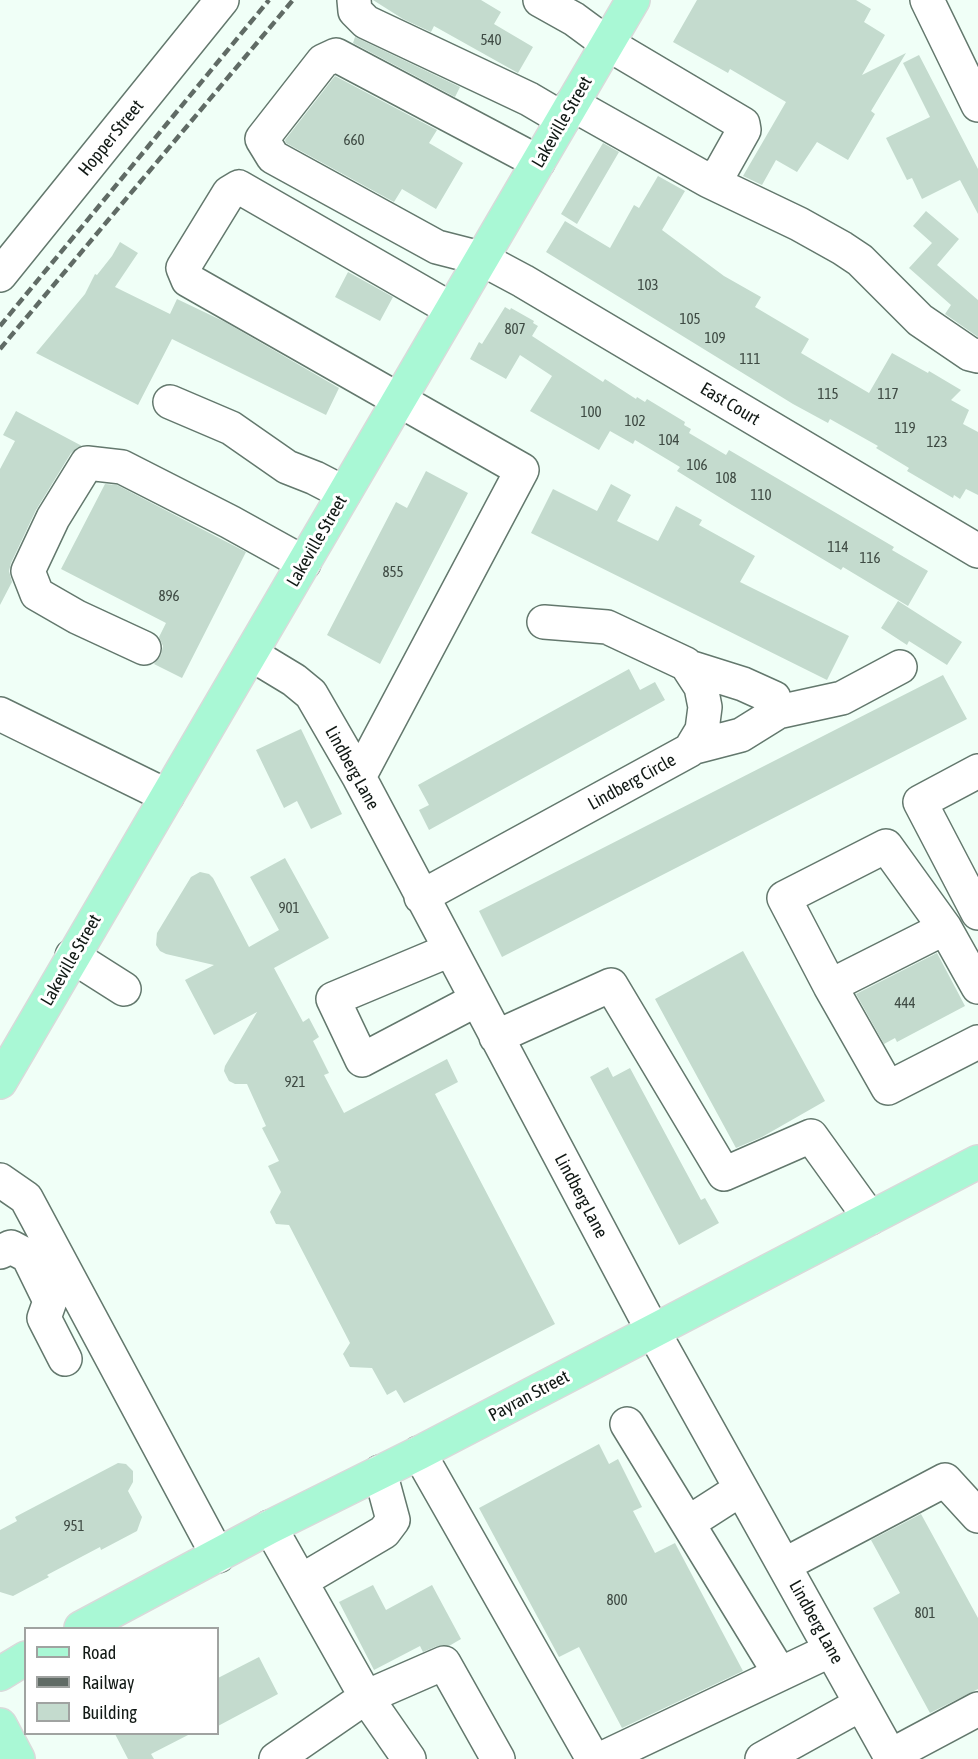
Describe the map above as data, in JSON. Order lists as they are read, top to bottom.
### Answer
{
  "streets": {
    "main road": ["Lakeville Street", "Payran Street"],
    "street": [
      "Hopper Street",
      "East Court",
      "Lindberg Lane",
      "Lindberg Circle"
    ]
  },
  "crossings": [
    ["Lakeville Street", "East Court"],
    ["Lakeville Street", "Lindberg Lane"],
    ["Lindberg Lane", "Lindberg Circle"],
    ["Lindberg Lane", "Payran Street"]
  ],
  "house_numbers": [
    "540",
    "660",
    "103",
    "105",
    "807",
    "109",
    "111",
    "115",
    "117",
    "100",
    "102",
    "119",
    "104",
    "123",
    "106",
    "108",
    "110",
    "114",
    "116",
    "855",
    "896",
    "901",
    "444",
    "921",
    "951",
    "800",
    "801"
  ],
  "legend": ["Road", "Railway", "Building"]
}
